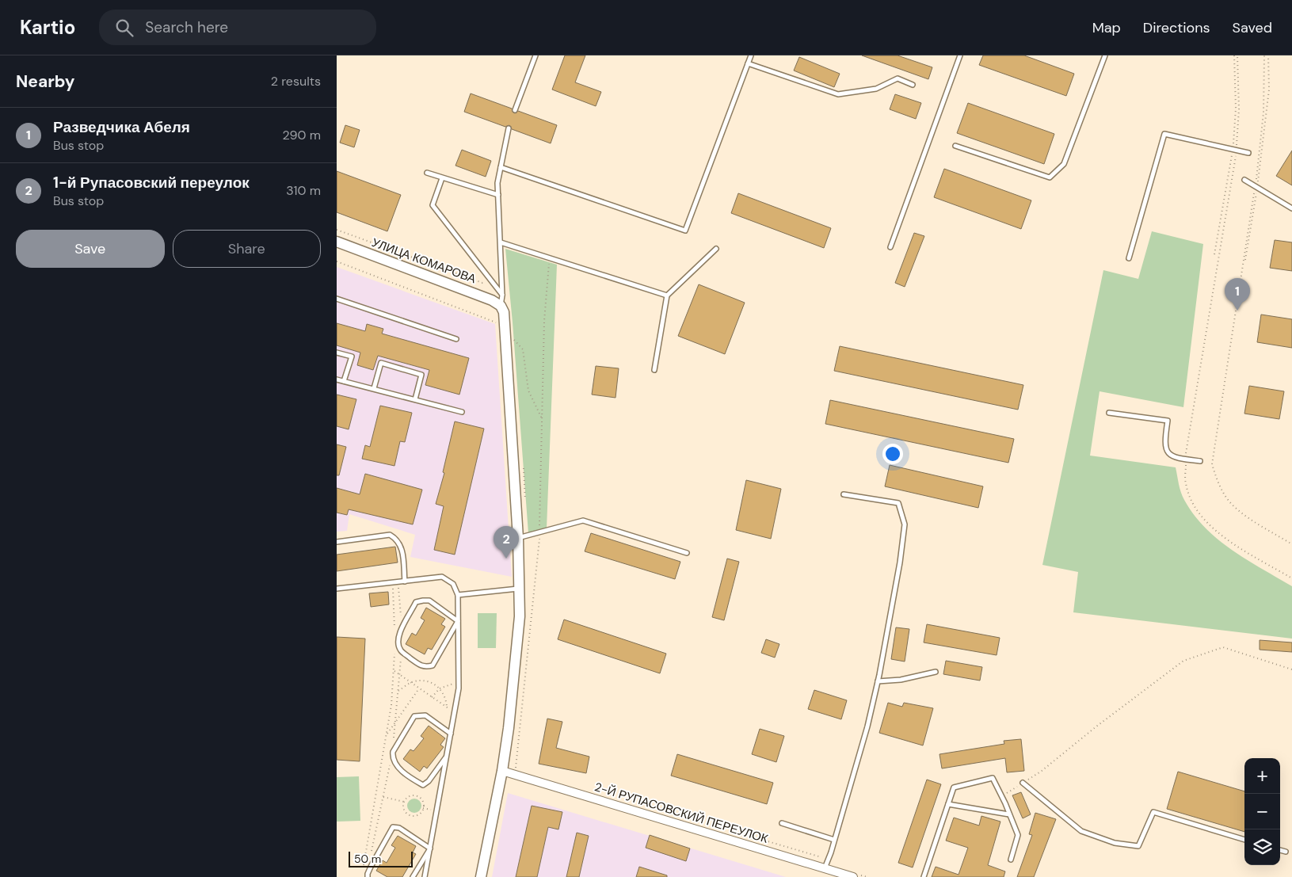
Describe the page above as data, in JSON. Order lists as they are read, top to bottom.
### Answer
{
  "streets": {
    "street": ["УЛИЦА КОМАРОВА", "2-Й РУПАСОВСКИЙ ПЕРЕУЛОК"]
  },
  "scale_bar": "50 m",
  "page": {
    "header": "Kartio",
    "search": "Search here",
    "nav": ["Map", "Directions", "Saved"],
    "heading": ["Nearby", "2 results"],
    "list": [
      {
        "mark": "1",
        "name": "Разведчика Абеля",
        "note": "Bus stop",
        "value": "290 m"
      },
      {
        "mark": "2",
        "name": "1-й Рупасовский переулок",
        "note": "Bus stop",
        "value": "310 m"
      }
    ],
    "buttons": ["Save", "Share"],
    "pins": ["1", "2"],
    "map_buttons": ["+", "−"],
    "scale": "50 m"
  }
}
